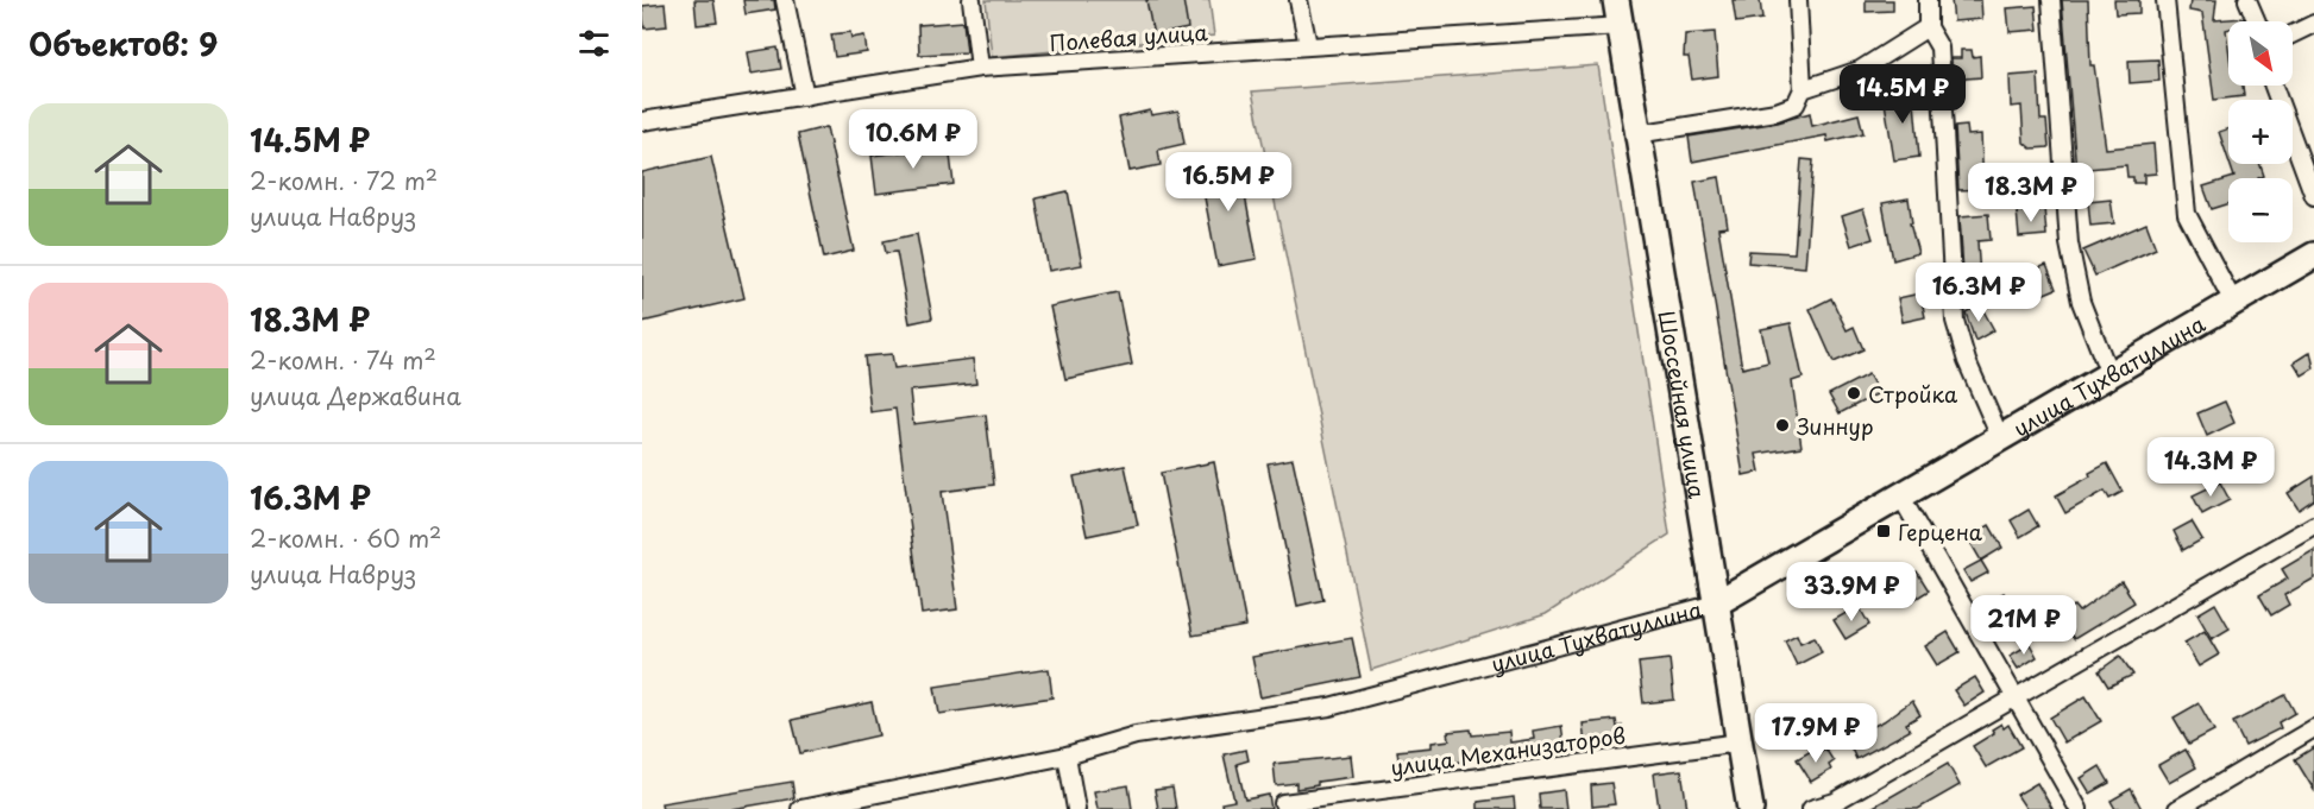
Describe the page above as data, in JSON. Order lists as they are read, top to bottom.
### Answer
{
  "streets": {
    "main road": ["улица Тухватуллина", "Шоссейная улица"],
    "street": ["Полевая улица", "улица Механизаторов"]
  },
  "crossings": [
    ["Полевая улица", "Шоссейная улица"],
    ["улица Тухватуллина", "Шоссейная улица"],
    ["Шоссейная улица", "улица Механизаторов"]
  ],
  "places": {
    "other": ["Стройка", "Зиннур"],
    "transit": ["Герцена"]
  },
  "north": "bottom right",
  "page": {
    "heading": "Объектов: 9",
    "map_buttons": ["+", "−"],
    "price": [
      "14.5M ₽",
      "10.6M ₽",
      "16.5M ₽",
      "18.3M ₽",
      "16.3M ₽",
      "14.3M ₽",
      "33.9M ₽",
      "21M ₽",
      "17.9M ₽"
    ],
    "list": [
      {
        "name": "14.5M ₽",
        "note": "2-комн. · 72 m² · улица Навруз"
      },
      {
        "name": "18.3M ₽",
        "note": "2-комн. · 74 m² · улица Державина"
      },
      {
        "name": "16.3M ₽",
        "note": "2-комн. · 60 m² · улица Навруз"
      }
    ]
  }
}
